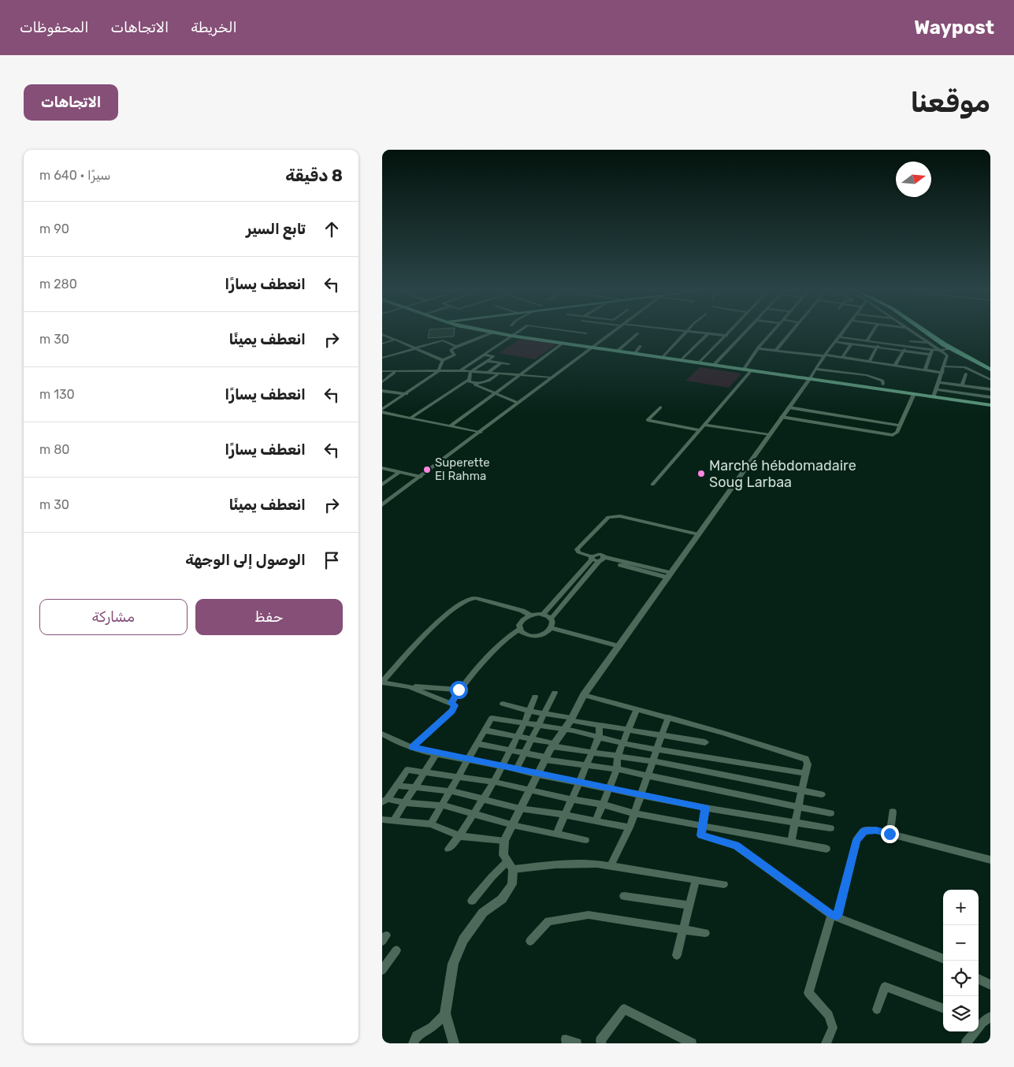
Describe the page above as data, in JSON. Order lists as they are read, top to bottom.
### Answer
{
  "places": ["Superette El Rahma", "Marché hébdomadaire Soug Larbaa"],
  "north": "right",
  "page": {
    "header": "Waypost",
    "nav": ["الخريطة", "الاتجاهات", "المحفوظات"],
    "buttons": [
      "الاتجاهات",
      ["حفظ", "مشاركة"]
    ],
    "title": "موقعنا",
    "heading": ["8 دقيقة", "سيرًا · 640 m"],
    "list": [
      ["تابع السير", "90 m"],
      ["انعطف يسارًا", "280 m"],
      ["انعطف يمينًا", "30 m"],
      ["انعطف يسارًا", "130 m"],
      ["انعطف يسارًا", "80 m"],
      ["انعطف يمينًا", "30 m"],
      "الوصول إلى الوجهة"
    ],
    "map_buttons": ["+", "−"]
  }
}
